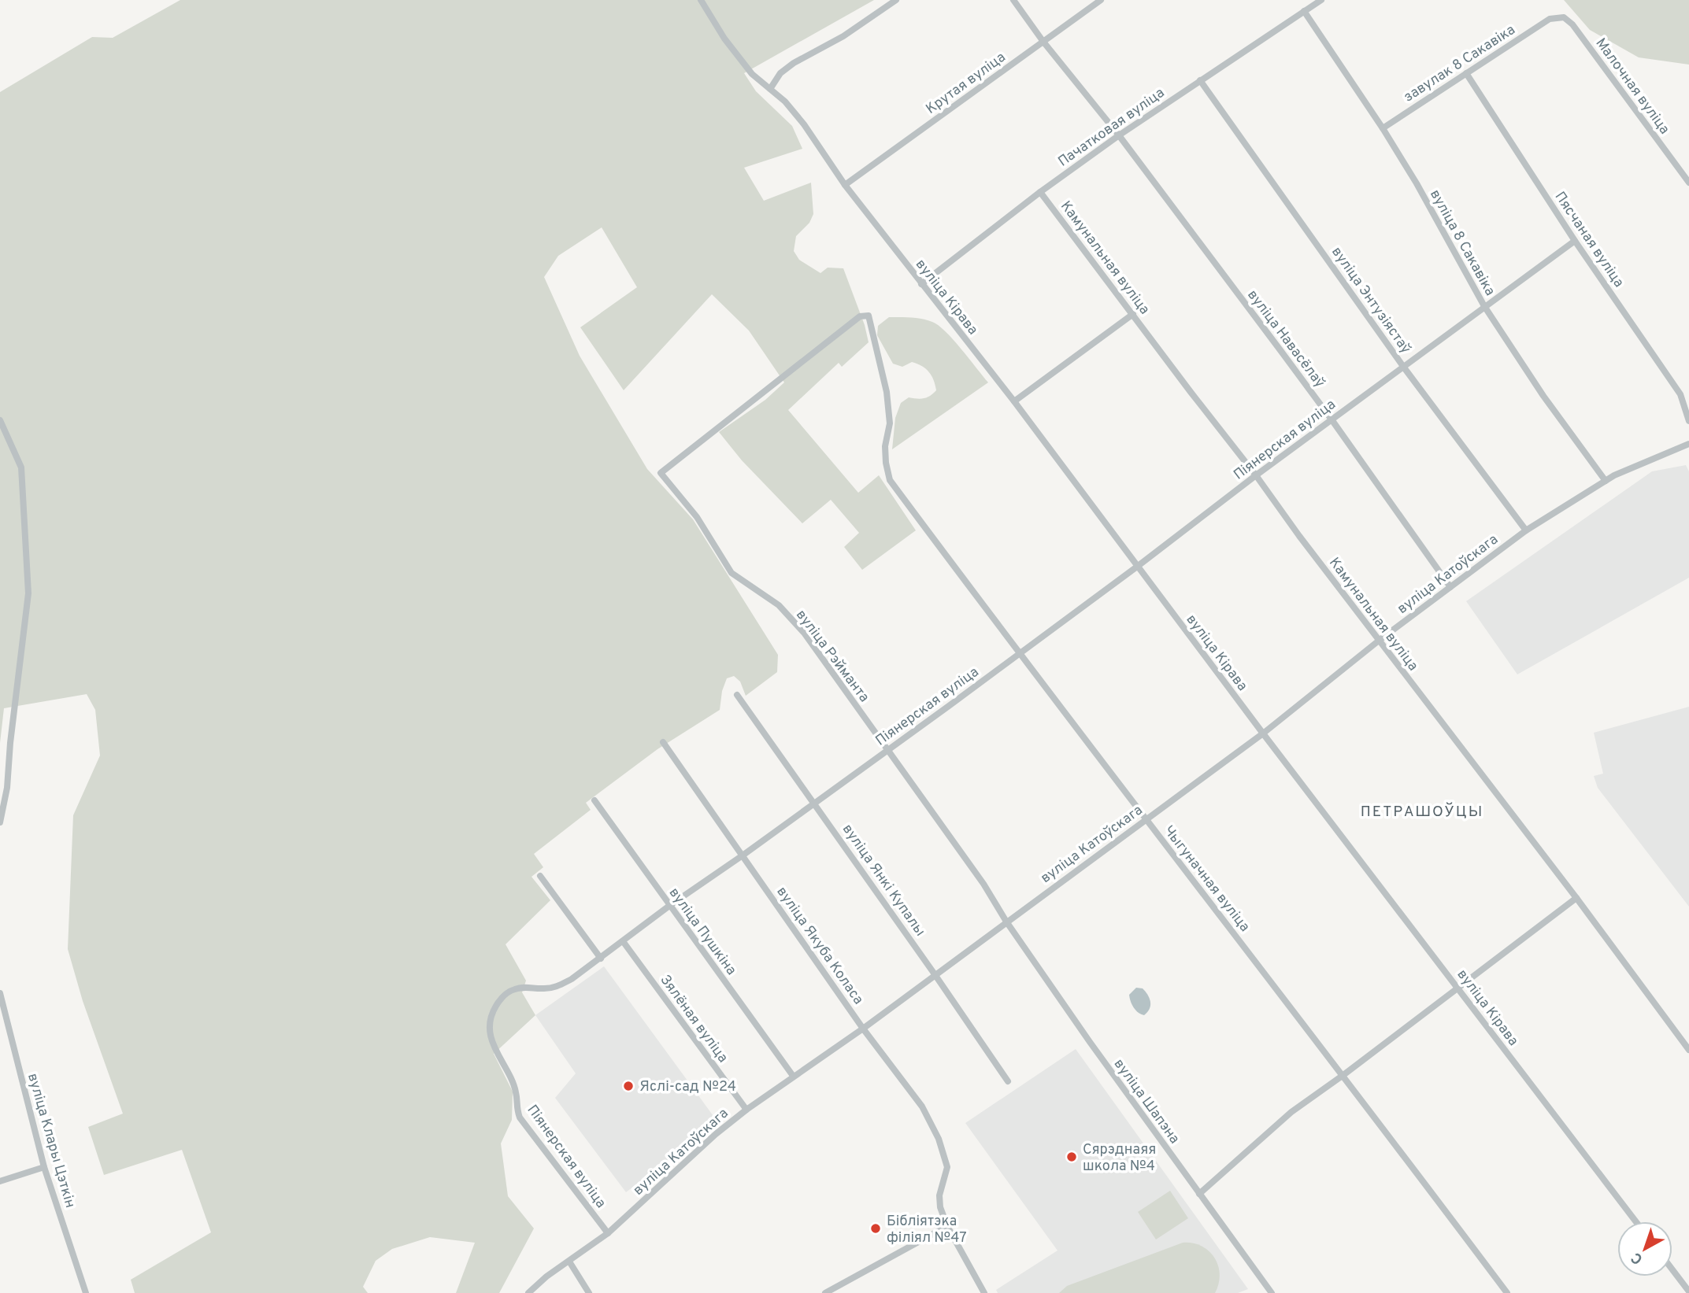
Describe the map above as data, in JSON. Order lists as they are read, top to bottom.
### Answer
{
  "streets": {
    "street": [
      "завулак 8 Сакавіка",
      "Крутая вуліца",
      "Малочная вуліца",
      "Пачатковая вуліца",
      "Пясчаная вуліца",
      "вуліца 8 Сакавіка",
      "Камунальная вуліца",
      "вуліца Кірава",
      "вуліца Энтузіястаў",
      "вуліца Навасёлаў",
      "Піянерская вуліца",
      "вуліца Катоўскага",
      "вуліца Рэйманта",
      "Чыгуначная вуліца",
      "вуліца Янкі Купалы",
      "вуліца Пушкіна",
      "вуліца Якуба Коласа",
      "Зялёная вуліца",
      "вуліца Шапэна",
      "вуліца Клары Цэткін"
    ]
  },
  "crossings": [
    ["завулак 8 Сакавіка", "Малочная вуліца"],
    ["завулак 8 Сакавіка", "Пясчаная вуліца"],
    ["завулак 8 Сакавіка", "вуліца 8 Сакавіка"],
    ["Крутая вуліца", "вуліца Кірава"],
    ["Крутая вуліца", "вуліца Навасёлаў"],
    ["Пачатковая вуліца", "вуліца 8 Сакавіка"],
    ["Пачатковая вуліца", "Камунальная вуліца"],
    ["Пачатковая вуліца", "вуліца Кірава"],
    ["Пачатковая вуліца", "вуліца Энтузіястаў"],
    ["Пачатковая вуліца", "вуліца Навасёлаў"],
    ["Пясчаная вуліца", "Піянерская вуліца"],
    ["вуліца 8 Сакавіка", "Піянерская вуліца"],
    ["вуліца 8 Сакавіка", "вуліца Катоўскага"],
    ["Камунальная вуліца", "Піянерская вуліца"],
    ["Камунальная вуліца", "вуліца Катоўскага"],
    ["вуліца Кірава", "Піянерская вуліца"],
    ["вуліца Кірава", "вуліца Катоўскага"],
    ["вуліца Энтузіястаў", "Піянерская вуліца"],
    ["вуліца Энтузіястаў", "вуліца Катоўскага"],
    ["вуліца Навасёлаў", "Піянерская вуліца"],
    ["вуліца Навасёлаў", "вуліца Катоўскага"],
    ["Піянерская вуліца", "вуліца Катоўскага"],
    ["Піянерская вуліца", "вуліца Рэйманта"],
    ["Піянерская вуліца", "Чыгуначная вуліца"],
    ["Піянерская вуліца", "вуліца Янкі Купалы"],
    ["Піянерская вуліца", "вуліца Пушкіна"],
    ["Піянерская вуліца", "вуліца Якуба Коласа"],
    ["Піянерская вуліца", "Зялёная вуліца"],
    ["вуліца Катоўскага", "вуліца Рэйманта"],
    ["вуліца Катоўскага", "Чыгуначная вуліца"],
    ["вуліца Катоўскага", "вуліца Янкі Купалы"],
    ["вуліца Катоўскага", "вуліца Пушкіна"],
    ["вуліца Катоўскага", "вуліца Якуба Коласа"],
    ["вуліца Катоўскага", "Зялёная вуліца"],
    ["вуліца Катоўскага", "вуліца Шапэна"],
    ["вуліца Рэйманта", "Чыгуначная вуліца"],
    ["вуліца Рэйманта", "вуліца Шапэна"]
  ],
  "districts": ["ПЕТРАШОЎЦЫ"],
  "places": ["Яслі-сад №24", "Сярэднаяя школа №4", "Бібліятэка філіял №47"],
  "north": "bottom left"
}
